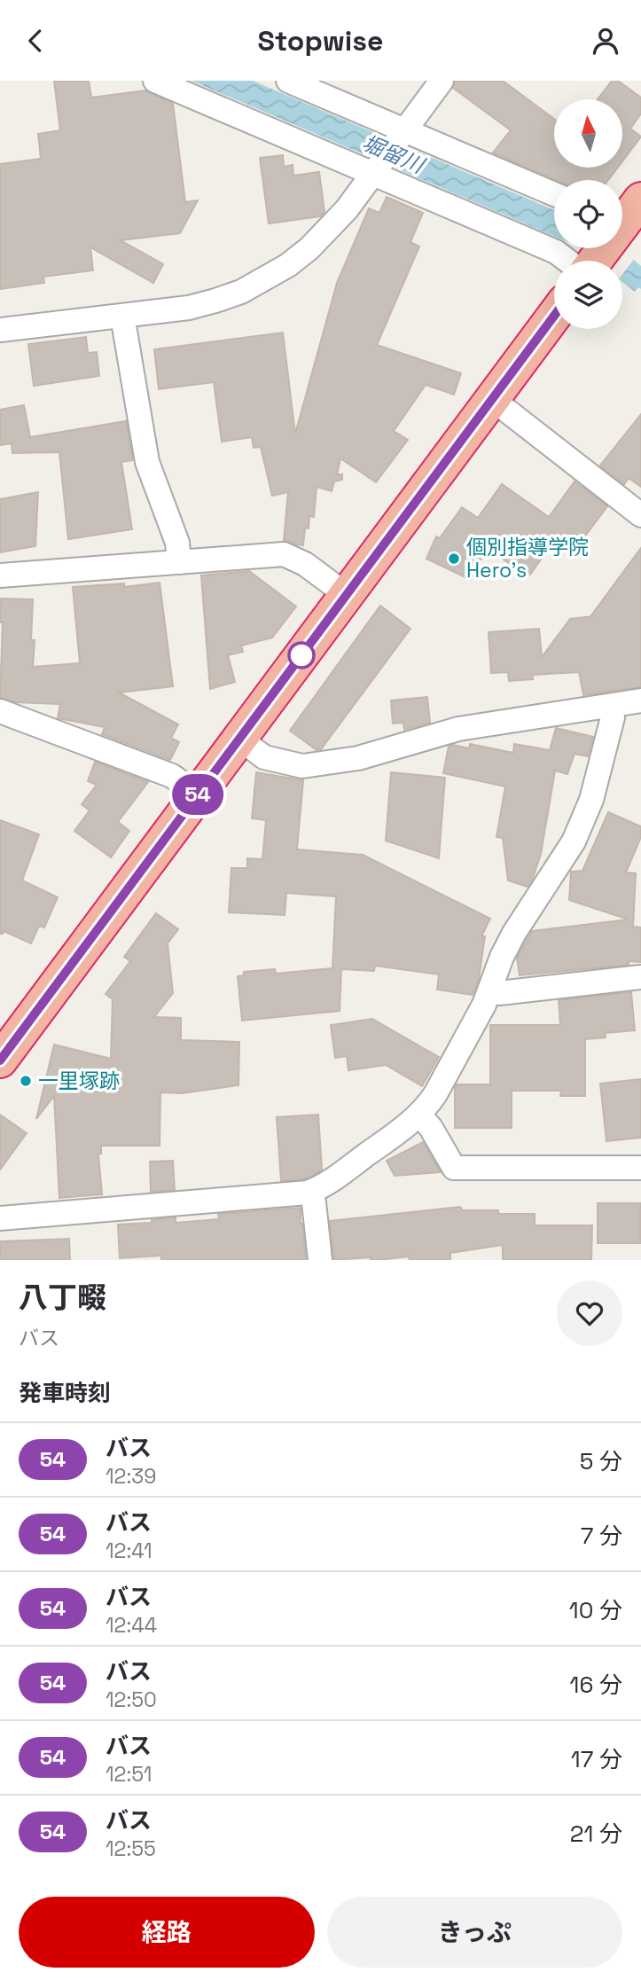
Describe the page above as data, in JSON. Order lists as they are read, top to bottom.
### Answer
{
  "water": ["堀留川"],
  "places": ["個別指導学院 Hero's", "一里塚跡"],
  "lines": ["bus line 54"],
  "north": "top",
  "page": {
    "header": "Stopwise",
    "on_map": "54",
    "heading": [
      ["八丁畷", "バス"],
      "発車時刻"
    ],
    "list": [
      {
        "mark": "54",
        "name": "バス",
        "note": "12:39",
        "value": "5 分"
      },
      {
        "mark": "54",
        "name": "バス",
        "note": "12:41",
        "value": "7 分"
      },
      {
        "mark": "54",
        "name": "バス",
        "note": "12:44",
        "value": "10 分"
      },
      {
        "mark": "54",
        "name": "バス",
        "note": "12:50",
        "value": "16 分"
      },
      {
        "mark": "54",
        "name": "バス",
        "note": "12:51",
        "value": "17 分"
      },
      {
        "mark": "54",
        "name": "バス",
        "note": "12:55",
        "value": "21 分"
      }
    ],
    "buttons": ["経路", "きっぷ"]
  }
}
